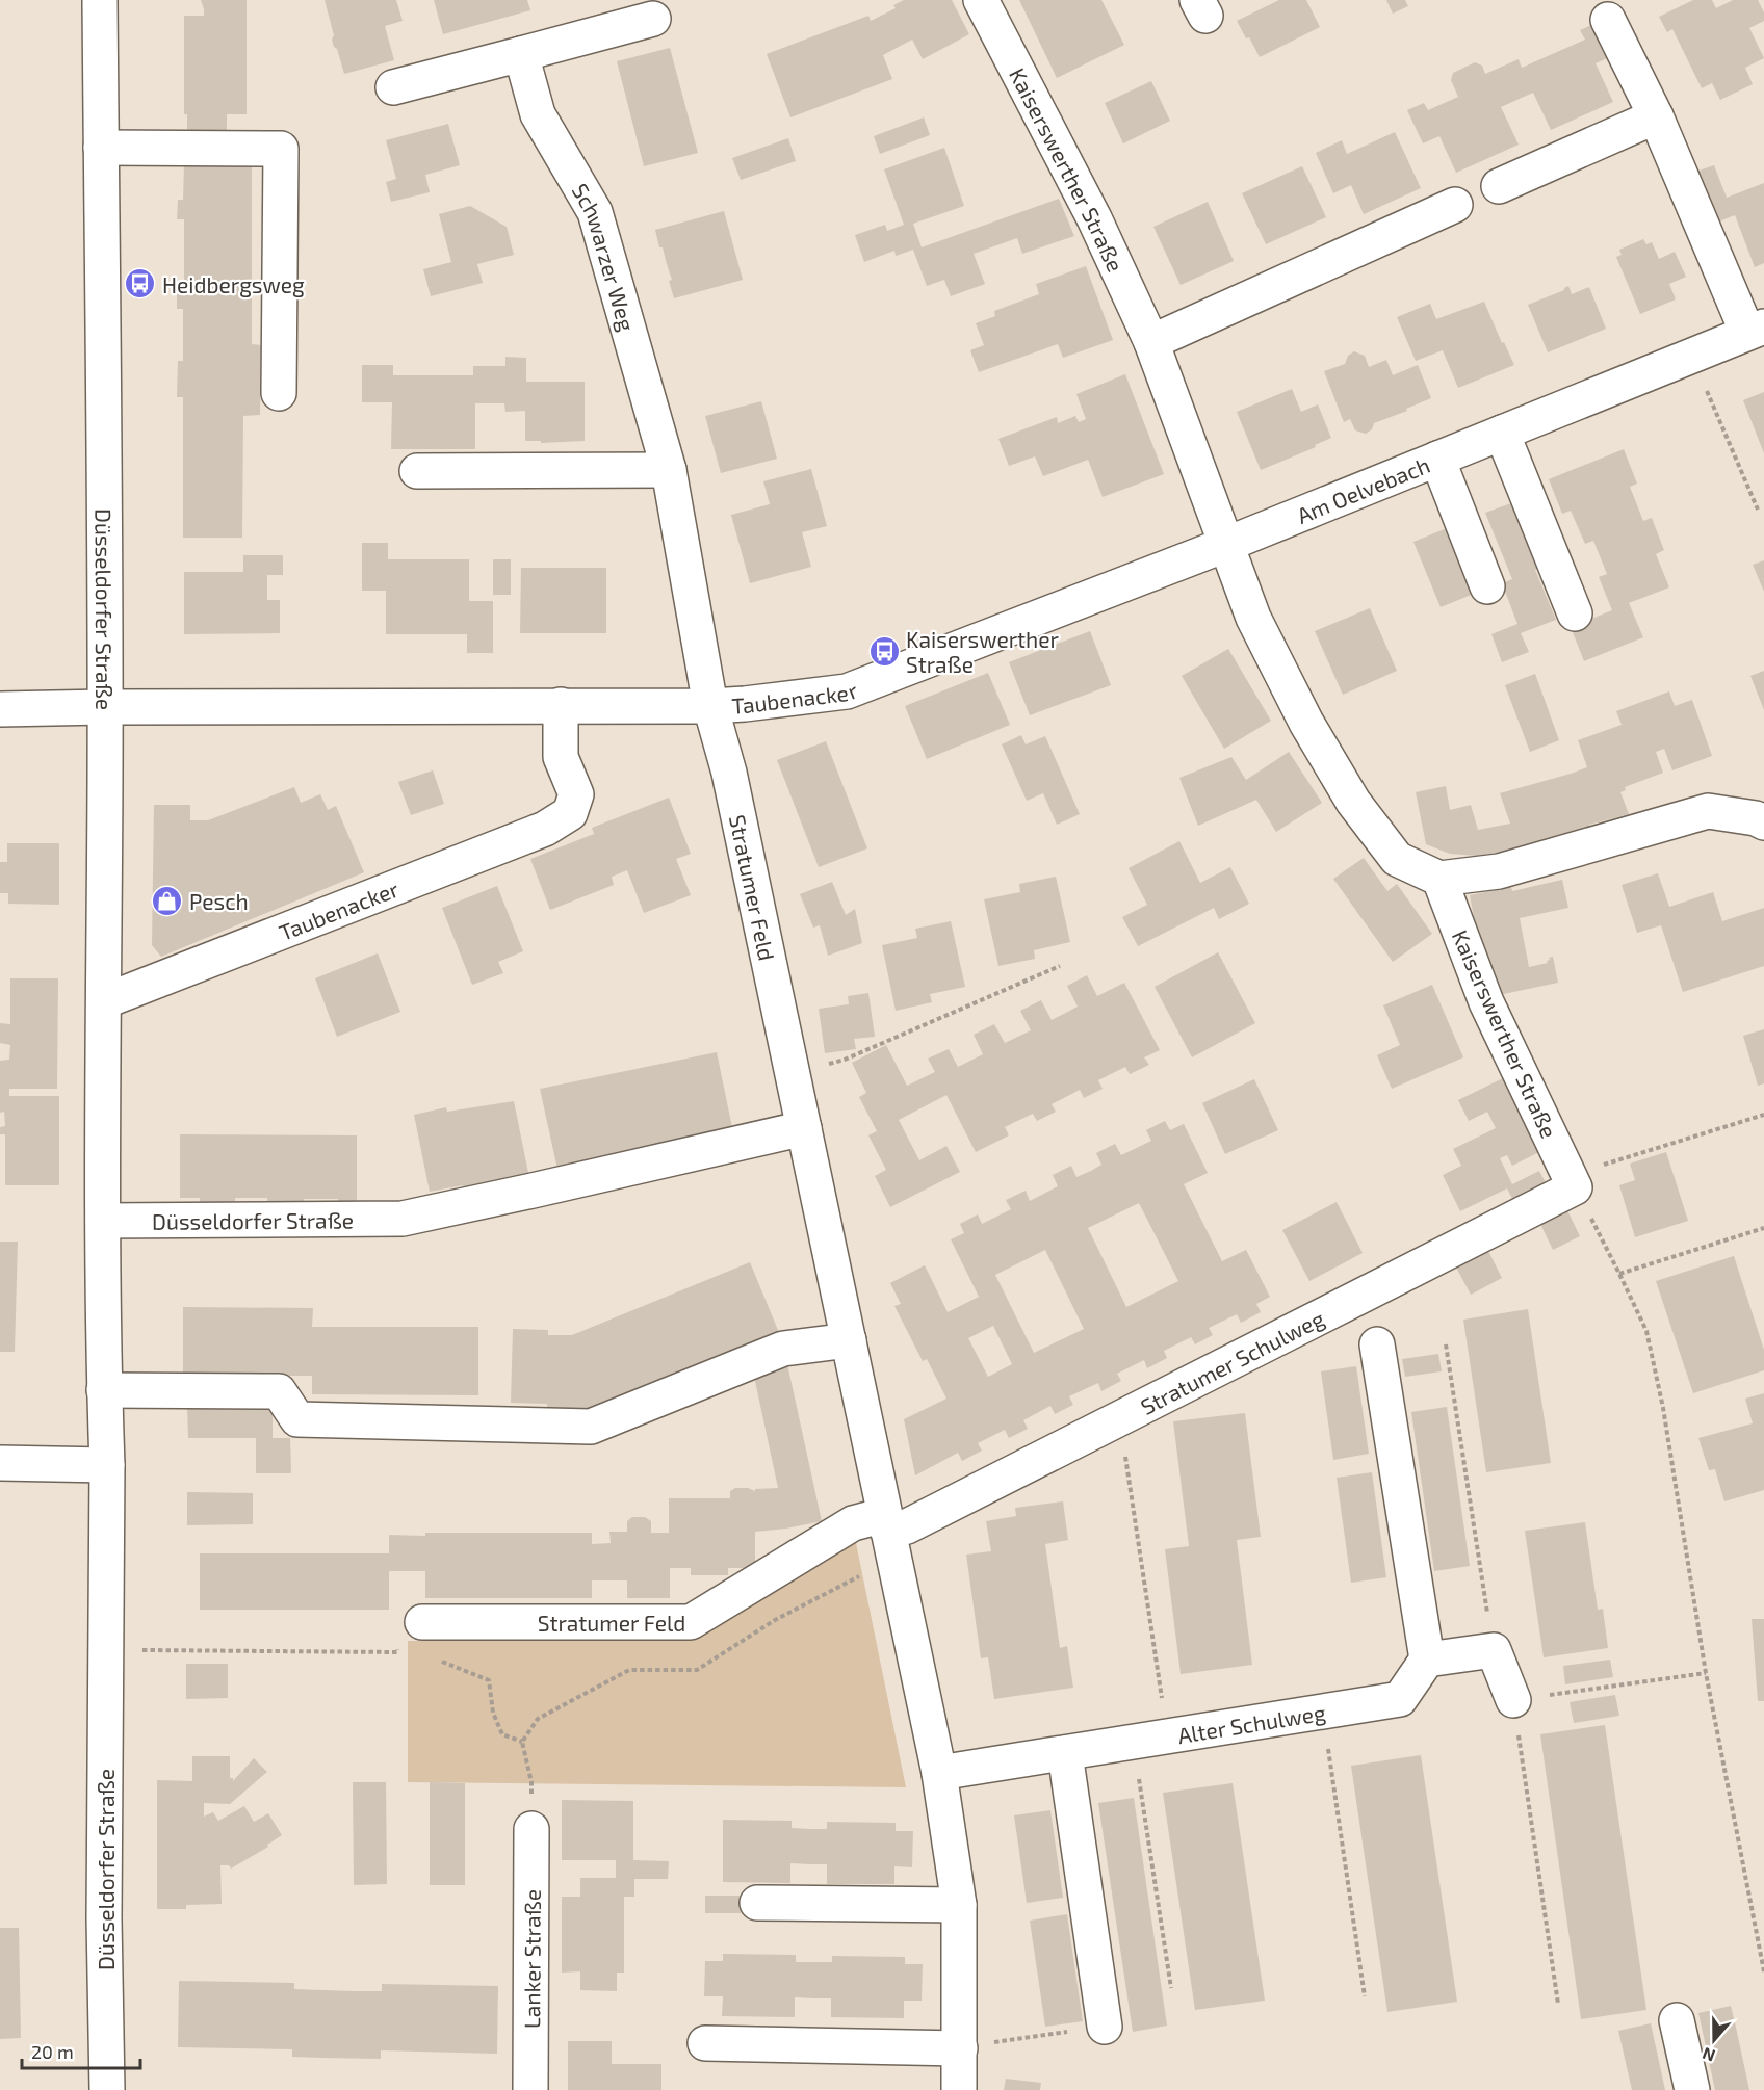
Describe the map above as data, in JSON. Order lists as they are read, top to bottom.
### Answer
{
  "streets": {
    "street": [
      "Kaiserswerther Straße",
      "Schwarzer Weg",
      "Am Oelvebach",
      "Düsseldorfer Straße",
      "Taubenacker",
      "Stratumer Feld",
      "Stratumer Schulweg",
      "Alter Schulweg",
      "Lanker Straße"
    ]
  },
  "crossings": [
    ["Kaiserswerther Straße", "Am Oelvebach"],
    ["Kaiserswerther Straße", "Taubenacker"],
    ["Kaiserswerther Straße", "Stratumer Schulweg"],
    ["Schwarzer Weg", "Taubenacker"],
    ["Schwarzer Weg", "Stratumer Feld"],
    ["Am Oelvebach", "Taubenacker"],
    ["Düsseldorfer Straße", "Taubenacker"],
    ["Düsseldorfer Straße", "Stratumer Feld"],
    ["Taubenacker", "Stratumer Feld"],
    ["Stratumer Feld", "Stratumer Schulweg"],
    ["Stratumer Feld", "Alter Schulweg"]
  ],
  "places": {
    "bus stop": ["Heidbergsweg", "Kaiserswerther Straße"],
    "shop": ["Pesch"]
  },
  "scale_bar": "20 m",
  "north": "bottom"
}
